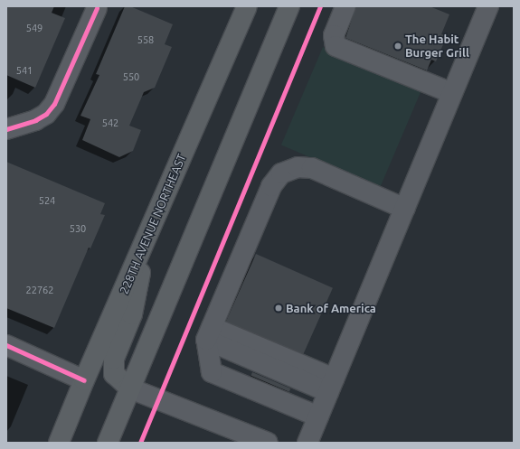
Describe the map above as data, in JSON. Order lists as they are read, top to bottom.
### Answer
{
  "streets": {
    "main road": ["228TH AVENUE NORTHEAST"]
  },
  "places": ["The Habit Burger Grill", "Bank of America"],
  "house_numbers": [
    "549",
    "558",
    "541",
    "550",
    "542",
    "524",
    "530",
    "22762"
  ]
}
